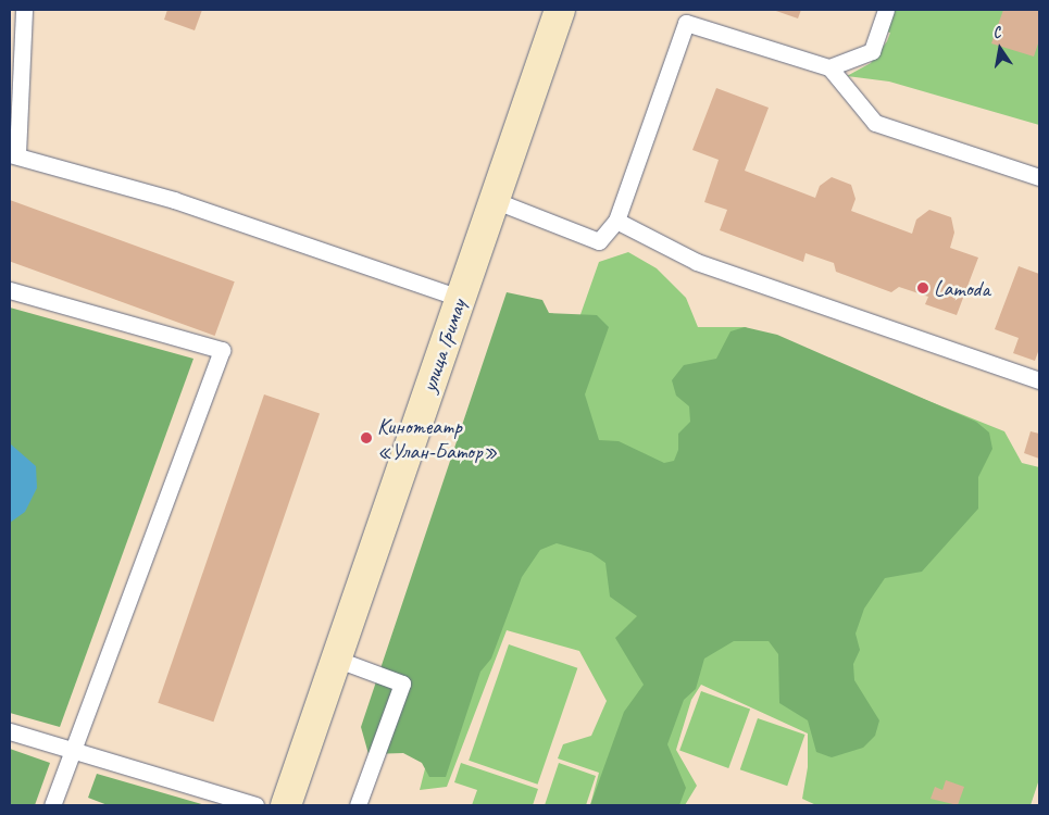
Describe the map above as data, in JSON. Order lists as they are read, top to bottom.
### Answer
{
  "streets": {
    "street": ["улица Гримау"]
  },
  "places": ["Lamoda", "Кинотеатр «Улан-Батор»"],
  "north": "top"
}
